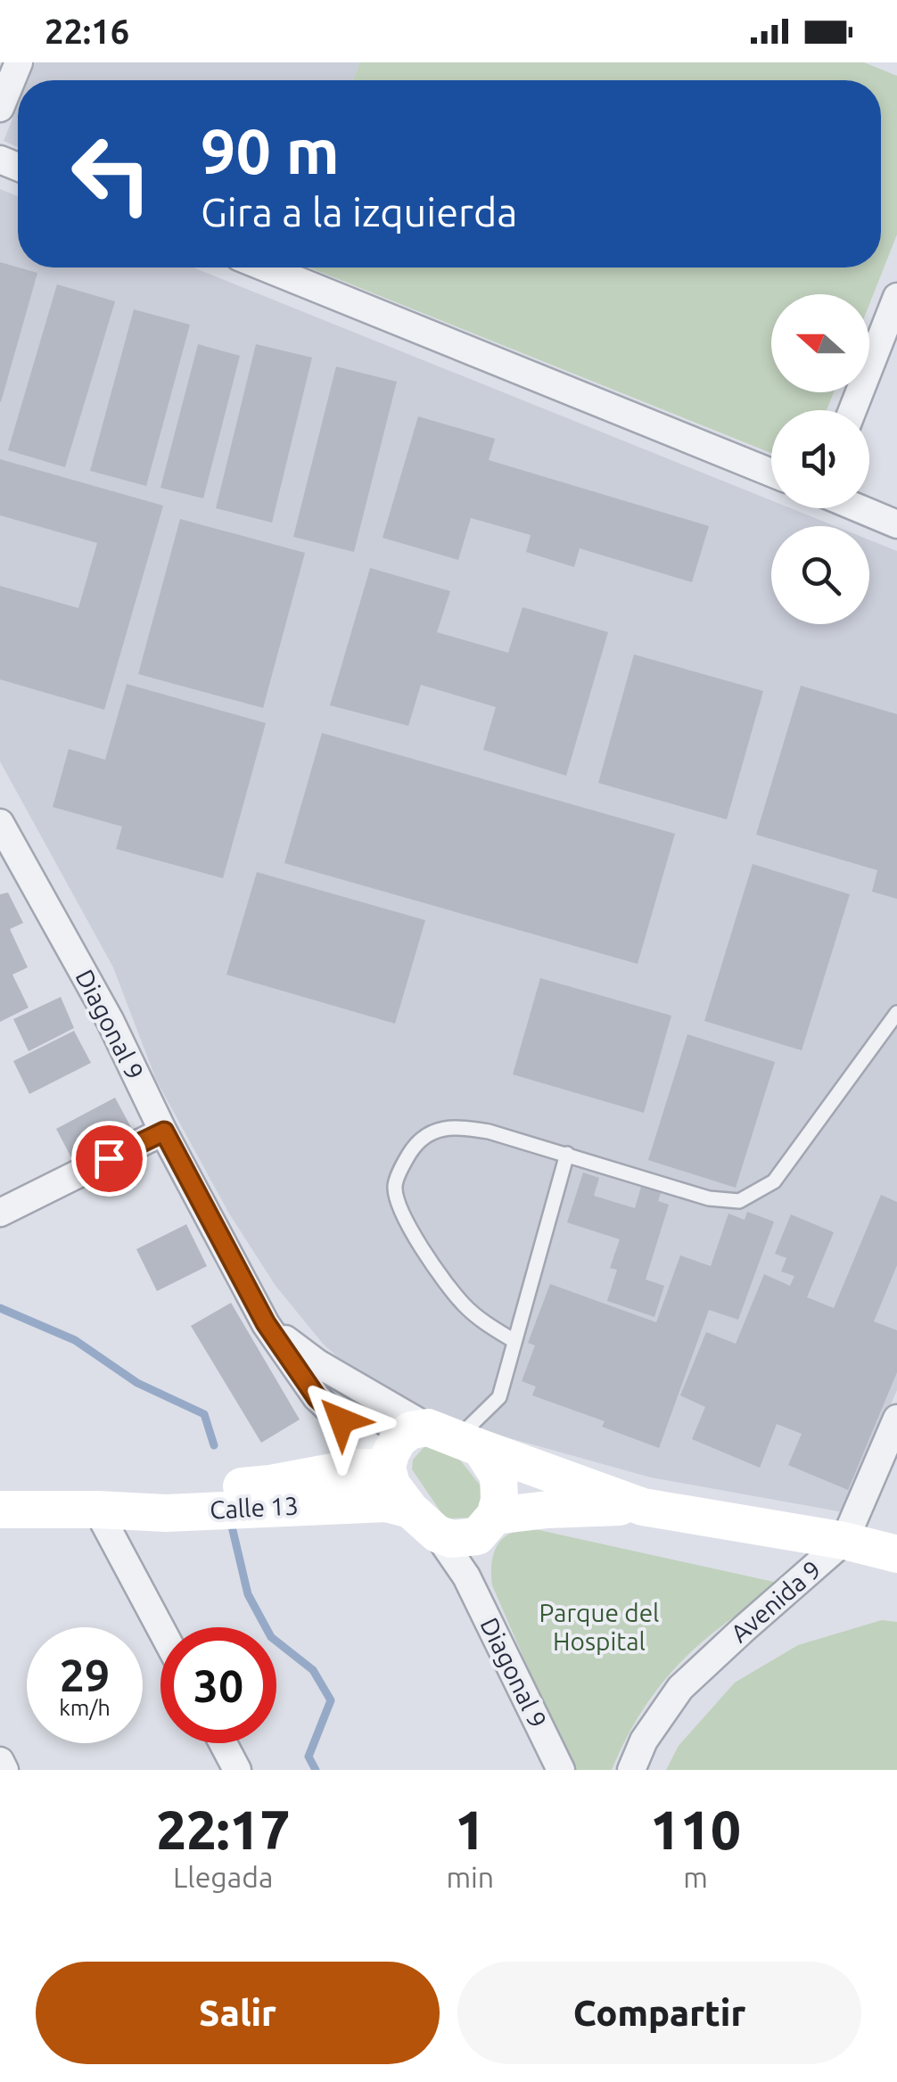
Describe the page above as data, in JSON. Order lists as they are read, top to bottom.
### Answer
{
  "streets": {
    "street": ["Diagonal 9", "Calle 13", "Avenida 9"]
  },
  "crossings": [
    ["Diagonal 9", "Calle 13"]
  ],
  "parks": ["Parque del Hospital"],
  "north": "left",
  "page": {
    "status": "22:16",
    "turn": ["90 m", "Gira a la izquierda"],
    "speed": "29 km/h",
    "limit": "30",
    "eta": [
      "22:17",
      "Llegada",
      "1",
      "min",
      "110",
      "m"
    ],
    "buttons": ["Salir", "Compartir"]
  }
}
